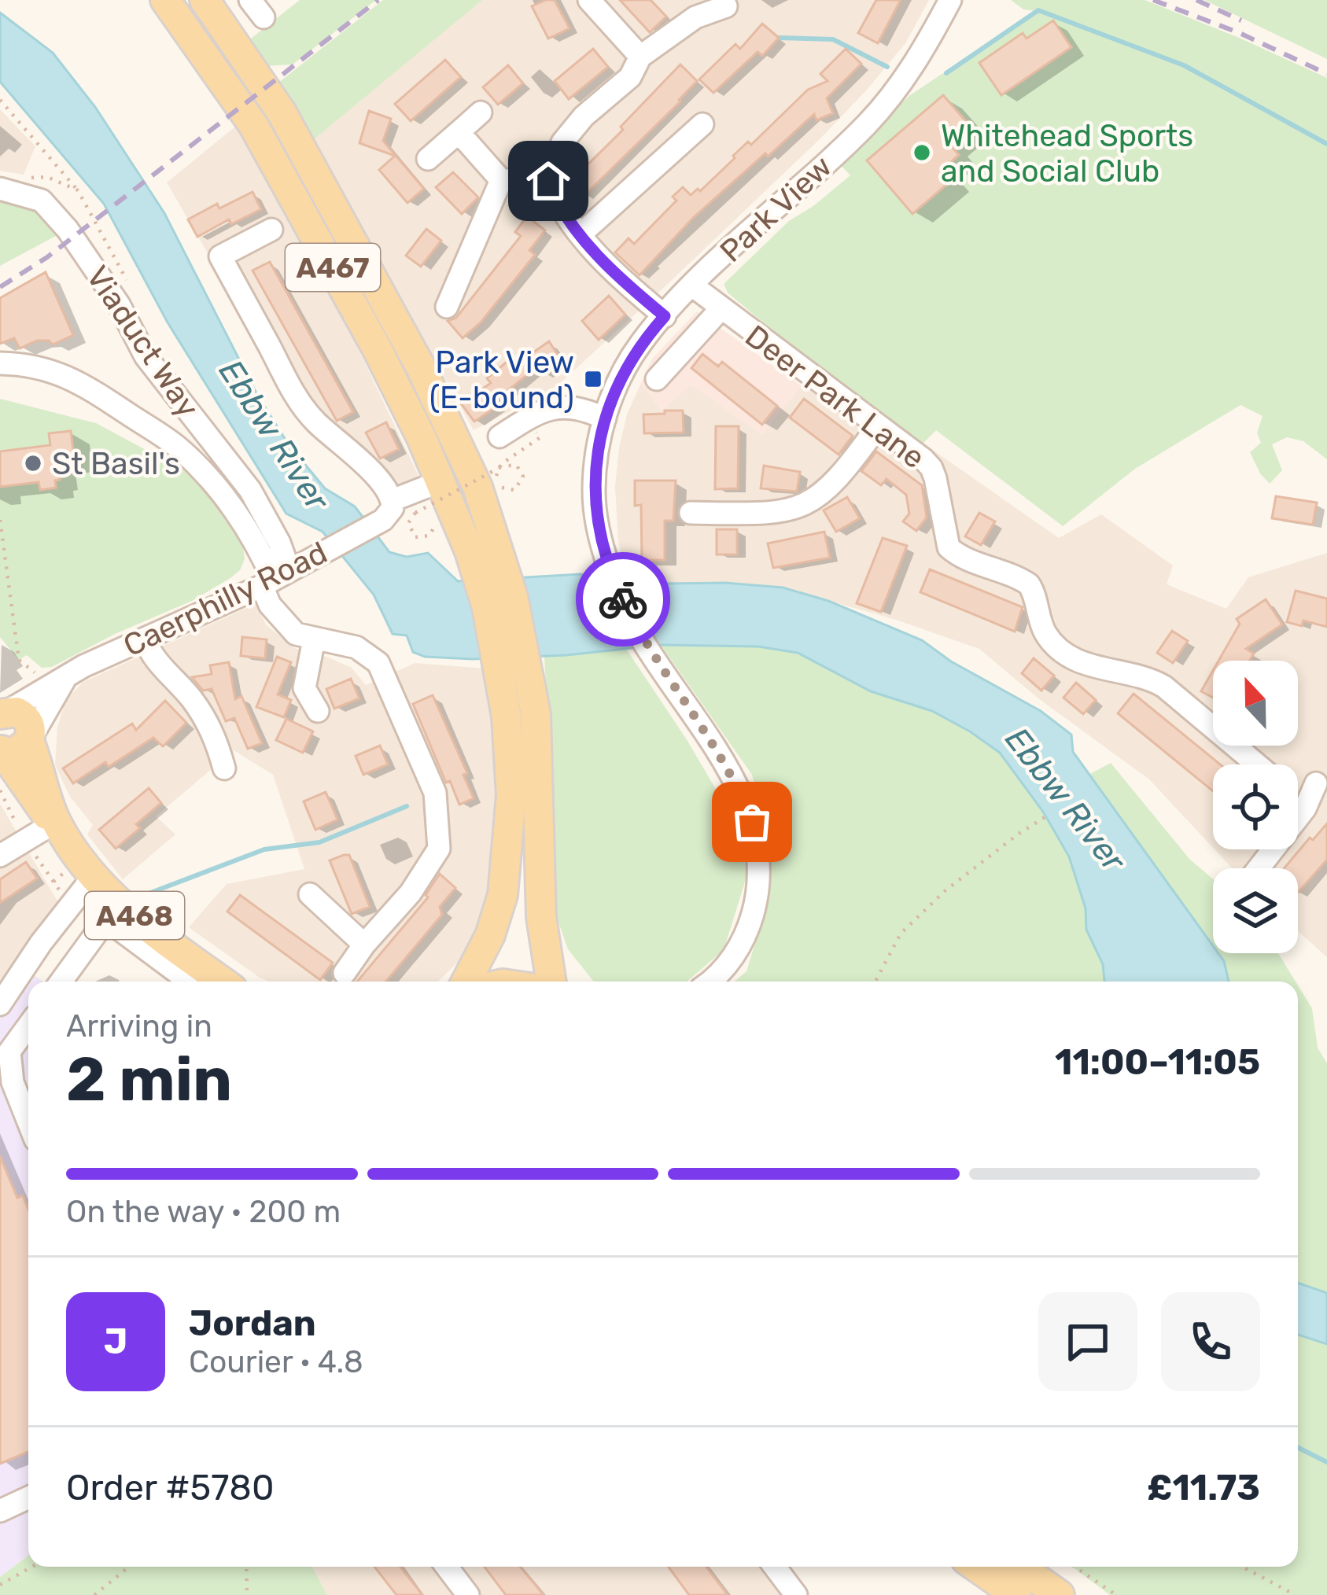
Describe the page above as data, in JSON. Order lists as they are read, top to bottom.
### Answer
{
  "streets": {
    "main road": ["A467", "Caerphilly Road", "A468"],
    "street": ["Park View", "Viaduct Way", "Deer Park Lane"]
  },
  "crossings": [
    ["Park View", "Deer Park Lane"],
    ["A467", "Caerphilly Road"],
    ["Viaduct Way", "Caerphilly Road"],
    ["Caerphilly Road", "A468"]
  ],
  "water": ["Ebbw River"],
  "places": {
    "other": ["Whitehead Sports and Social Club", "St Basil's"],
    "transit": ["Park View (E-bound)"]
  },
  "north": "top",
  "page": {
    "heading": ["2 min", "Arriving in", "11:00–11:05"],
    "panel": [
      "Jordan",
      "Courier · 4.8",
      "Order #5780",
      "£11.73"
    ],
    "bar": "On the way · 200 m",
    "round": "J"
  }
}
